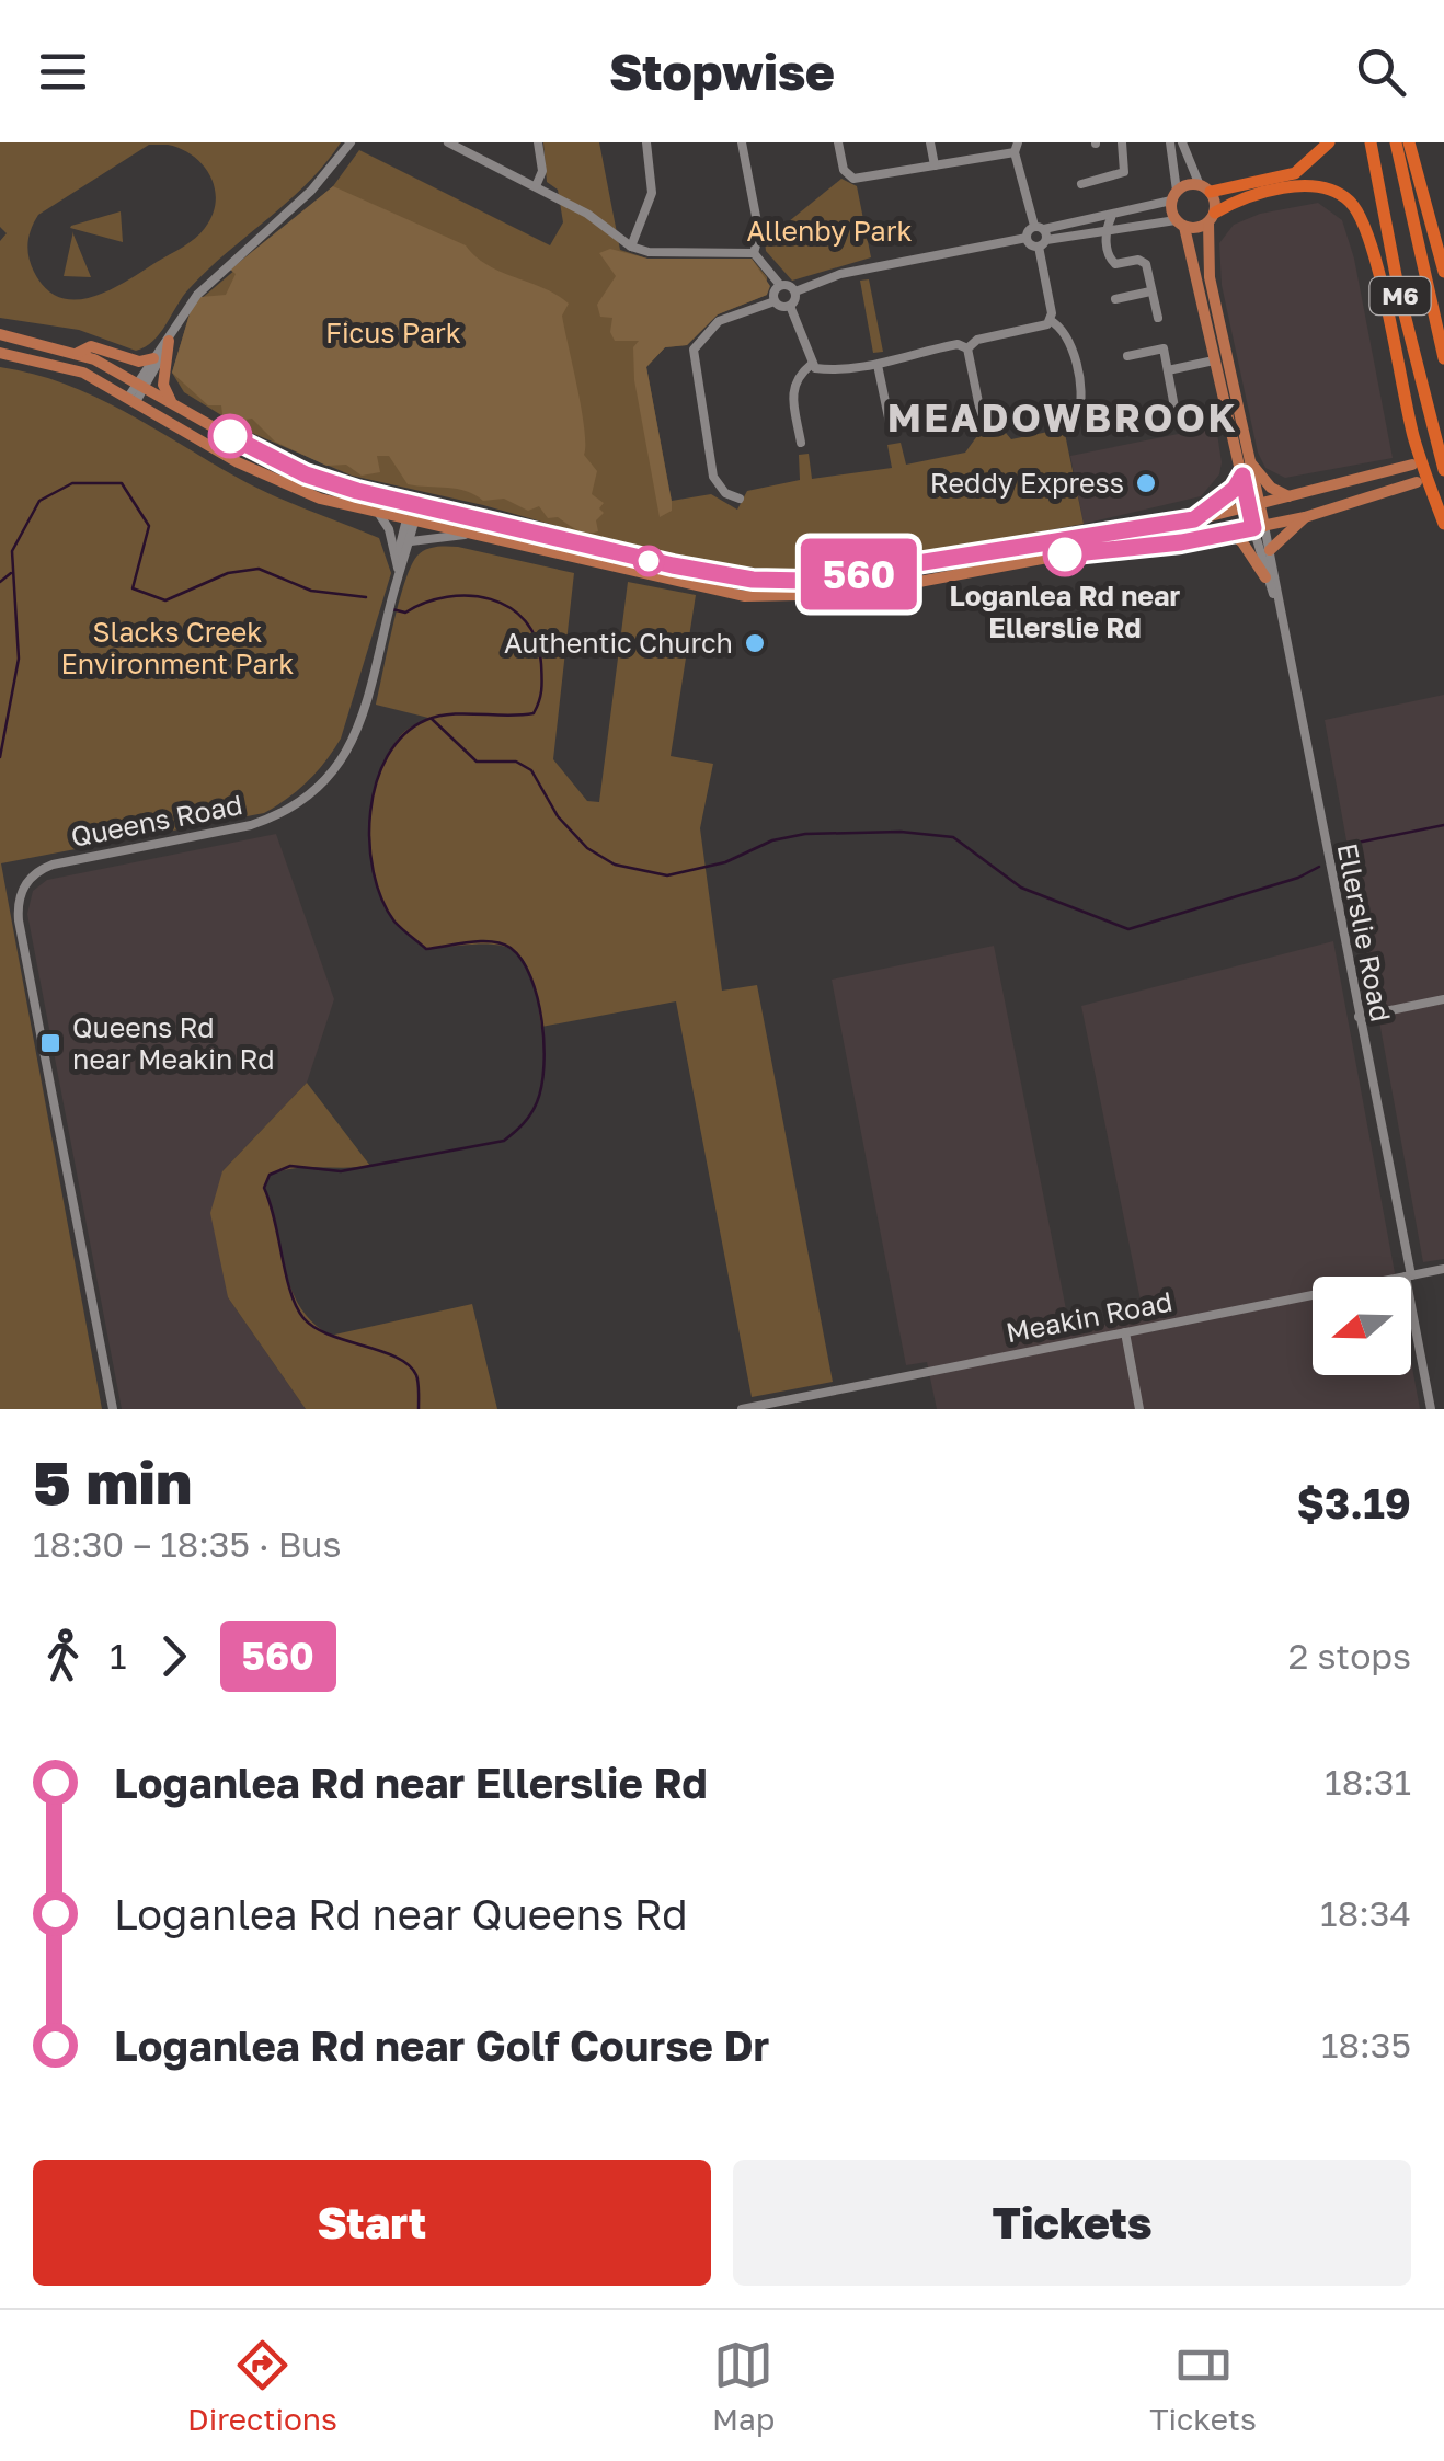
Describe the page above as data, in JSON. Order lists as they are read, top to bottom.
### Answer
{
  "streets": {
    "highway": ["M6"],
    "street": ["Queens Road", "Ellerslie Road", "Meakin Road"]
  },
  "crossings": [
    ["Ellerslie Road", "Meakin Road"]
  ],
  "districts": ["MEADOWBROOK"],
  "parks": ["Allenby Park", "Ficus Park", "Slacks Creek Environment Park"],
  "places": {
    "other": ["Reddy Express", "Loganlea Rd near Ellerslie Rd", "Authentic Church"],
    "transit": ["Queens Rd near Meakin Rd"]
  },
  "lines": ["bus line 560"],
  "north": "left",
  "page": {
    "header": "Stopwise",
    "on_map": "560",
    "heading": ["5 min", "18:30 – 18:35 · Bus", "$3.19"],
    "legs": ["1", "560", "2 stops"],
    "list": [
      {
        "name": "Loganlea Rd near Ellerslie Rd",
        "value": "18:31"
      },
      {
        "name": "Loganlea Rd near Queens Rd",
        "value": "18:34"
      },
      {
        "name": "Loganlea Rd near Golf Course Dr",
        "value": "18:35"
      }
    ],
    "buttons": ["Start", "Tickets"],
    "tabs": ["Directions", "Map", "Tickets"]
  }
}
